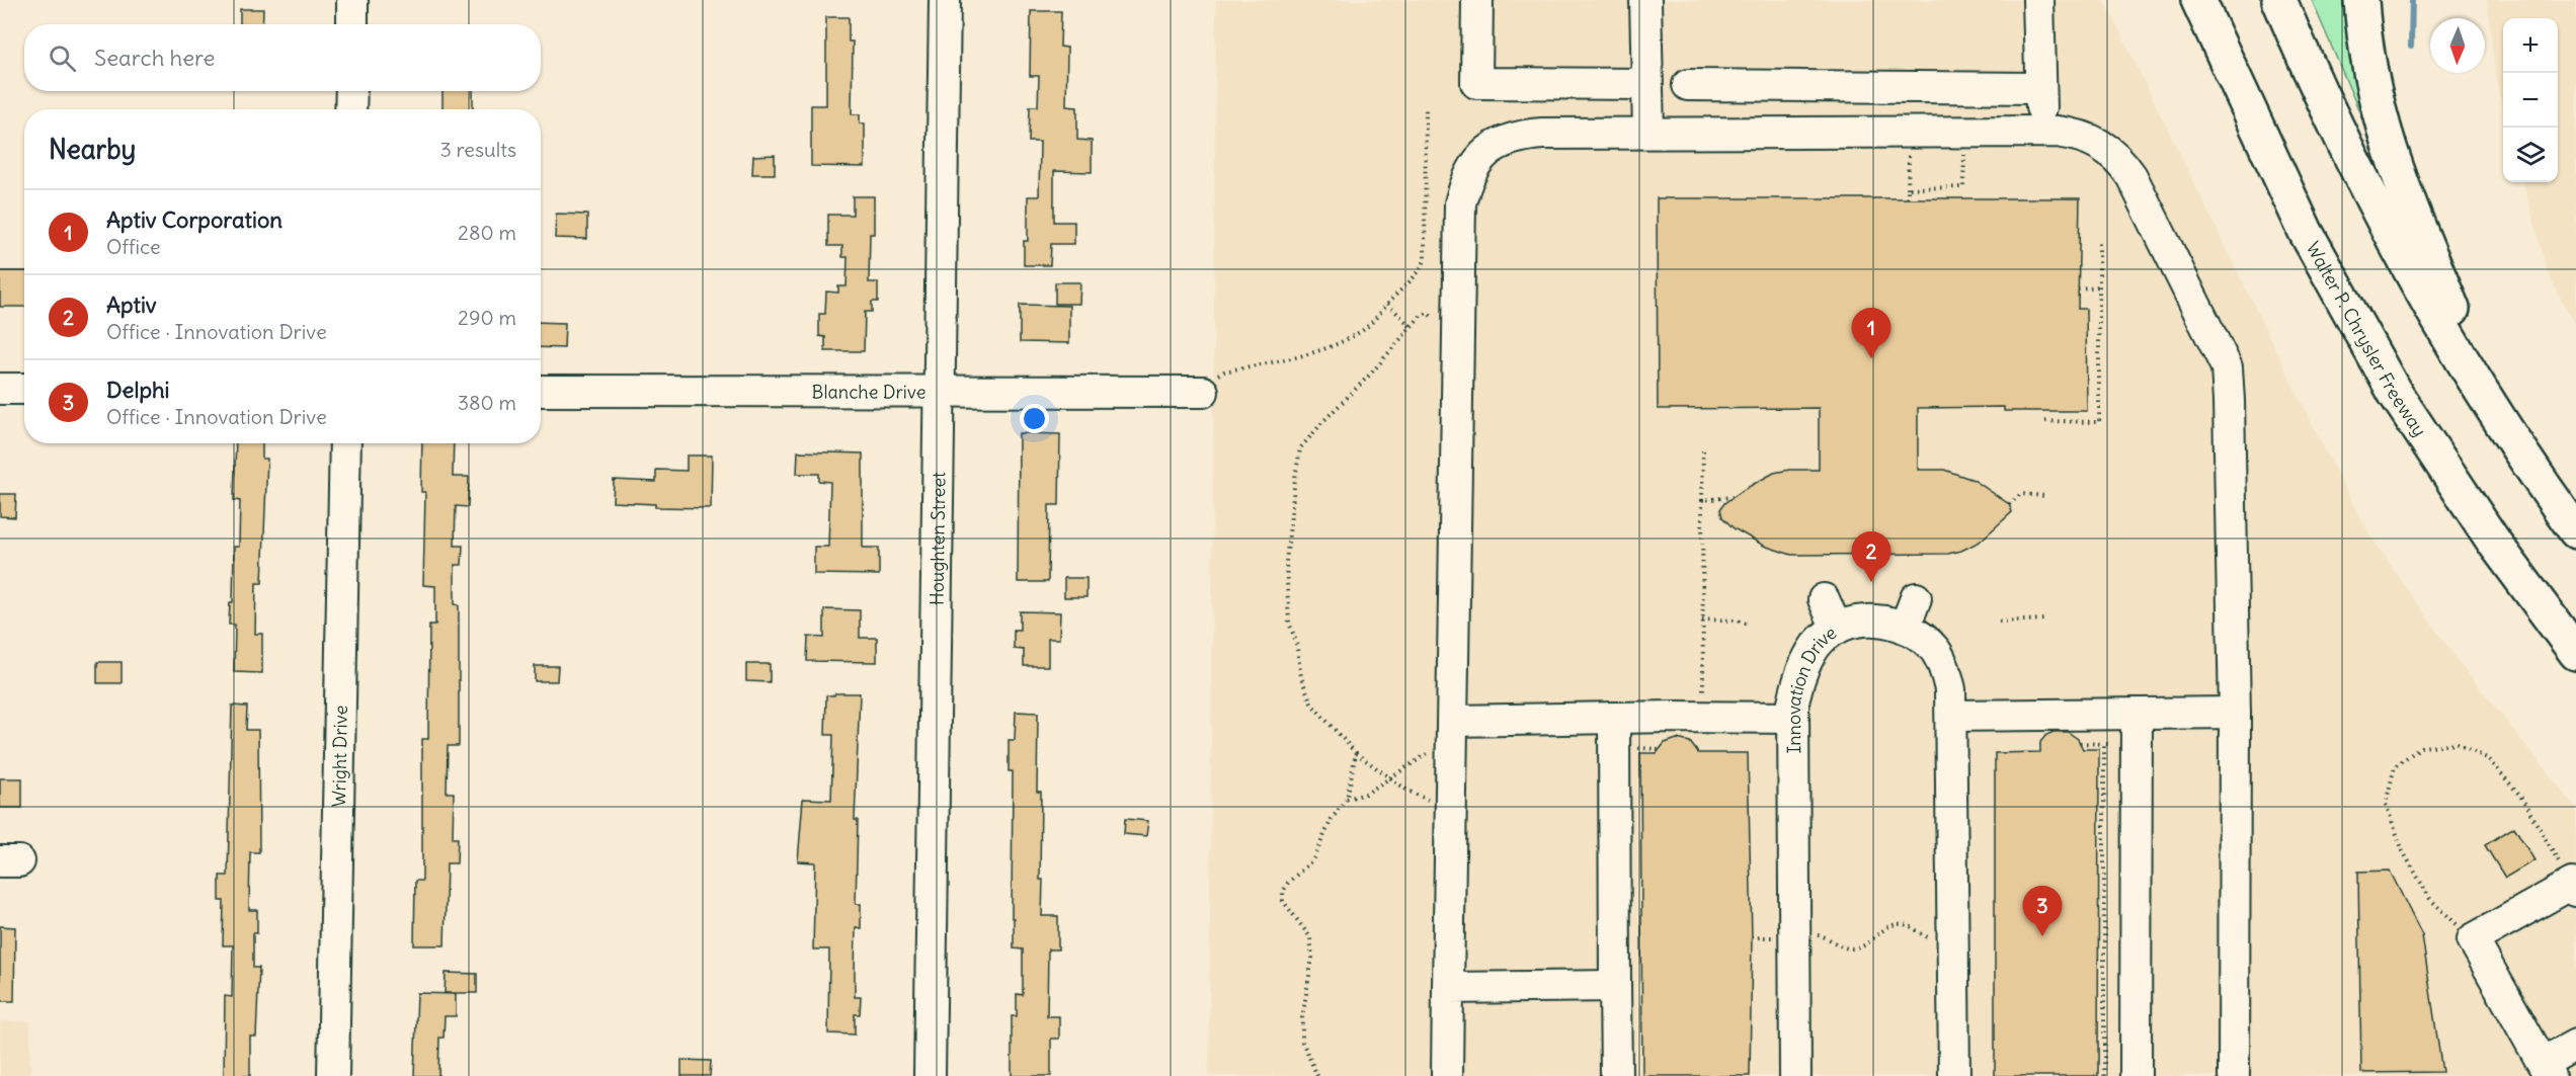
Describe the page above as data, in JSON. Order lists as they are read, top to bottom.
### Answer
{
  "streets": {
    "highway": ["Walter P. Chrysler Freeway"],
    "street": [
      "Blanche Drive",
      "Houghten Street",
      "Innovation Drive",
      "Wright Drive"
    ]
  },
  "crossings": [
    ["Blanche Drive", "Houghten Street"]
  ],
  "north": "bottom",
  "page": {
    "map_buttons": ["+", "−"],
    "search": "Search here",
    "heading": ["Nearby", "3 results"],
    "list": [
      {
        "mark": "1",
        "name": "Aptiv Corporation",
        "note": "Office",
        "value": "280 m"
      },
      {
        "mark": "2",
        "name": "Aptiv",
        "note": "Office · Innovation Drive",
        "value": "290 m"
      },
      {
        "mark": "3",
        "name": "Delphi",
        "note": "Office · Innovation Drive",
        "value": "380 m"
      }
    ],
    "pins": ["1", "2", "3"]
  }
}
